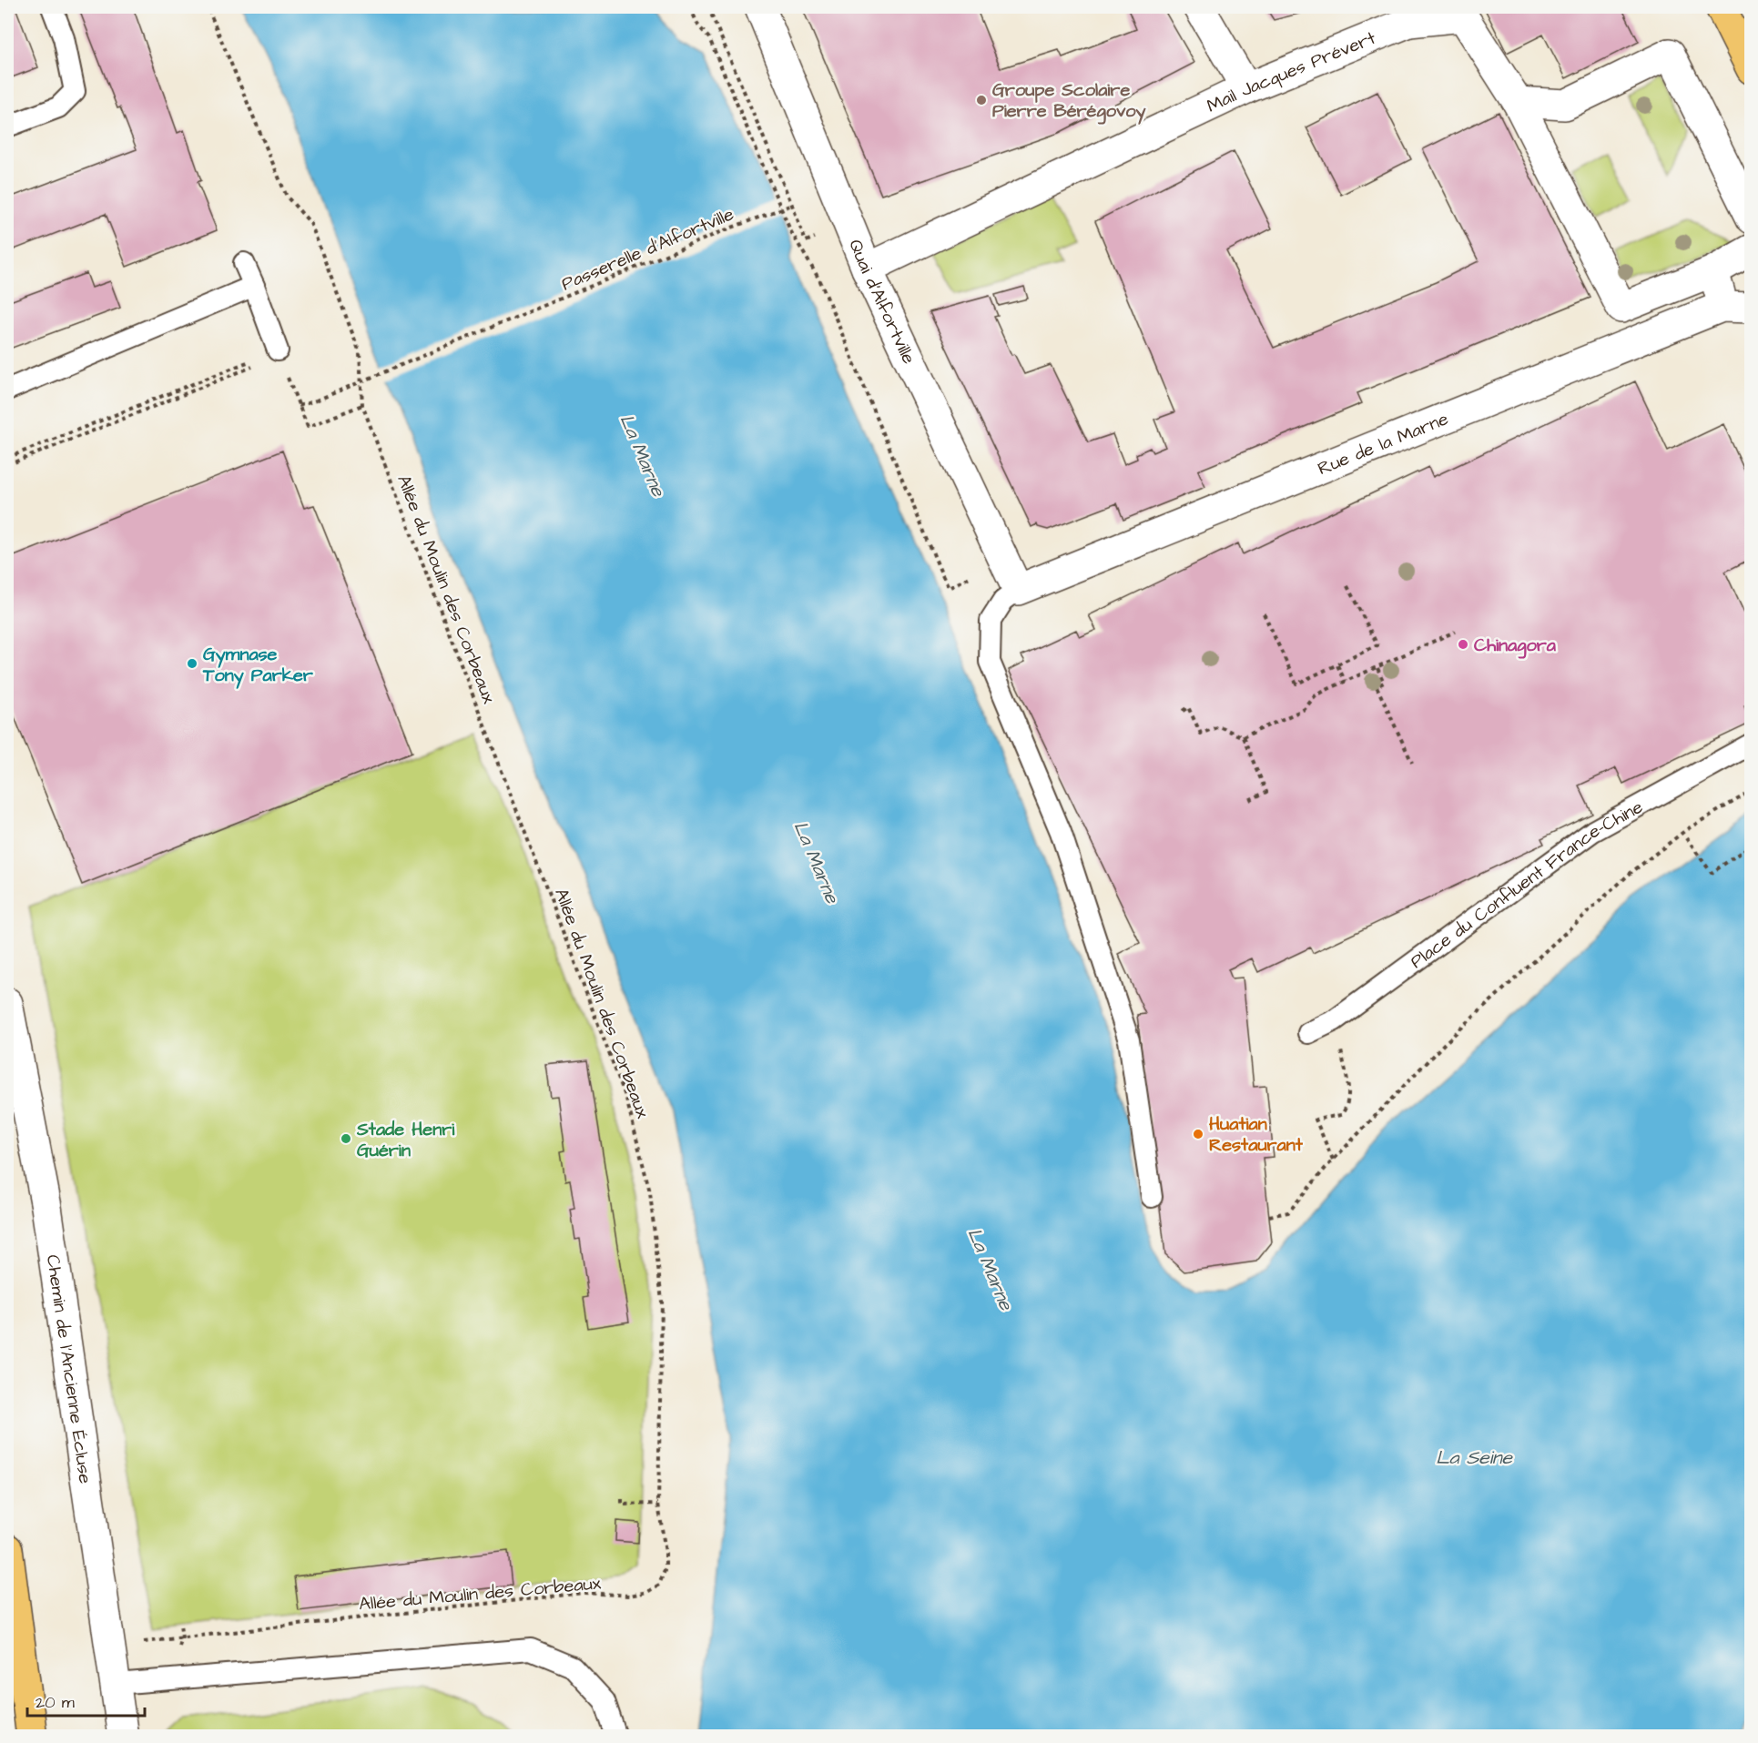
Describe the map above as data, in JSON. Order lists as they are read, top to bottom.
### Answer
{
  "streets": {
    "street": [
      "Mail Jacques Prévert",
      "Quai d'Alfortville",
      "Rue de la Marne",
      "Chemin de l'Ancienne Écluse"
    ],
    "lane": ["Place du Confluent France-Chine"],
    "path": ["Passerelle d'Alfortville", "Allée du Moulin des Corbeaux"]
  },
  "crossings": [
    ["Mail Jacques Prévert", "Quai d'Alfortville"],
    ["Passerelle d'Alfortville", "Allée du Moulin des Corbeaux"],
    ["Quai d'Alfortville", "Rue de la Marne"],
    ["Allée du Moulin des Corbeaux", "Chemin de l'Ancienne Écluse"]
  ],
  "water": ["La Marne", "La Seine"],
  "places": [
    "Groupe Scolaire Pierre Bérégovoy",
    "Chinagora",
    "Gymnase Tony Parker",
    "Huatian Restaurant",
    "Stade Henri Guérin"
  ],
  "scale_bar": "20 m"
}
